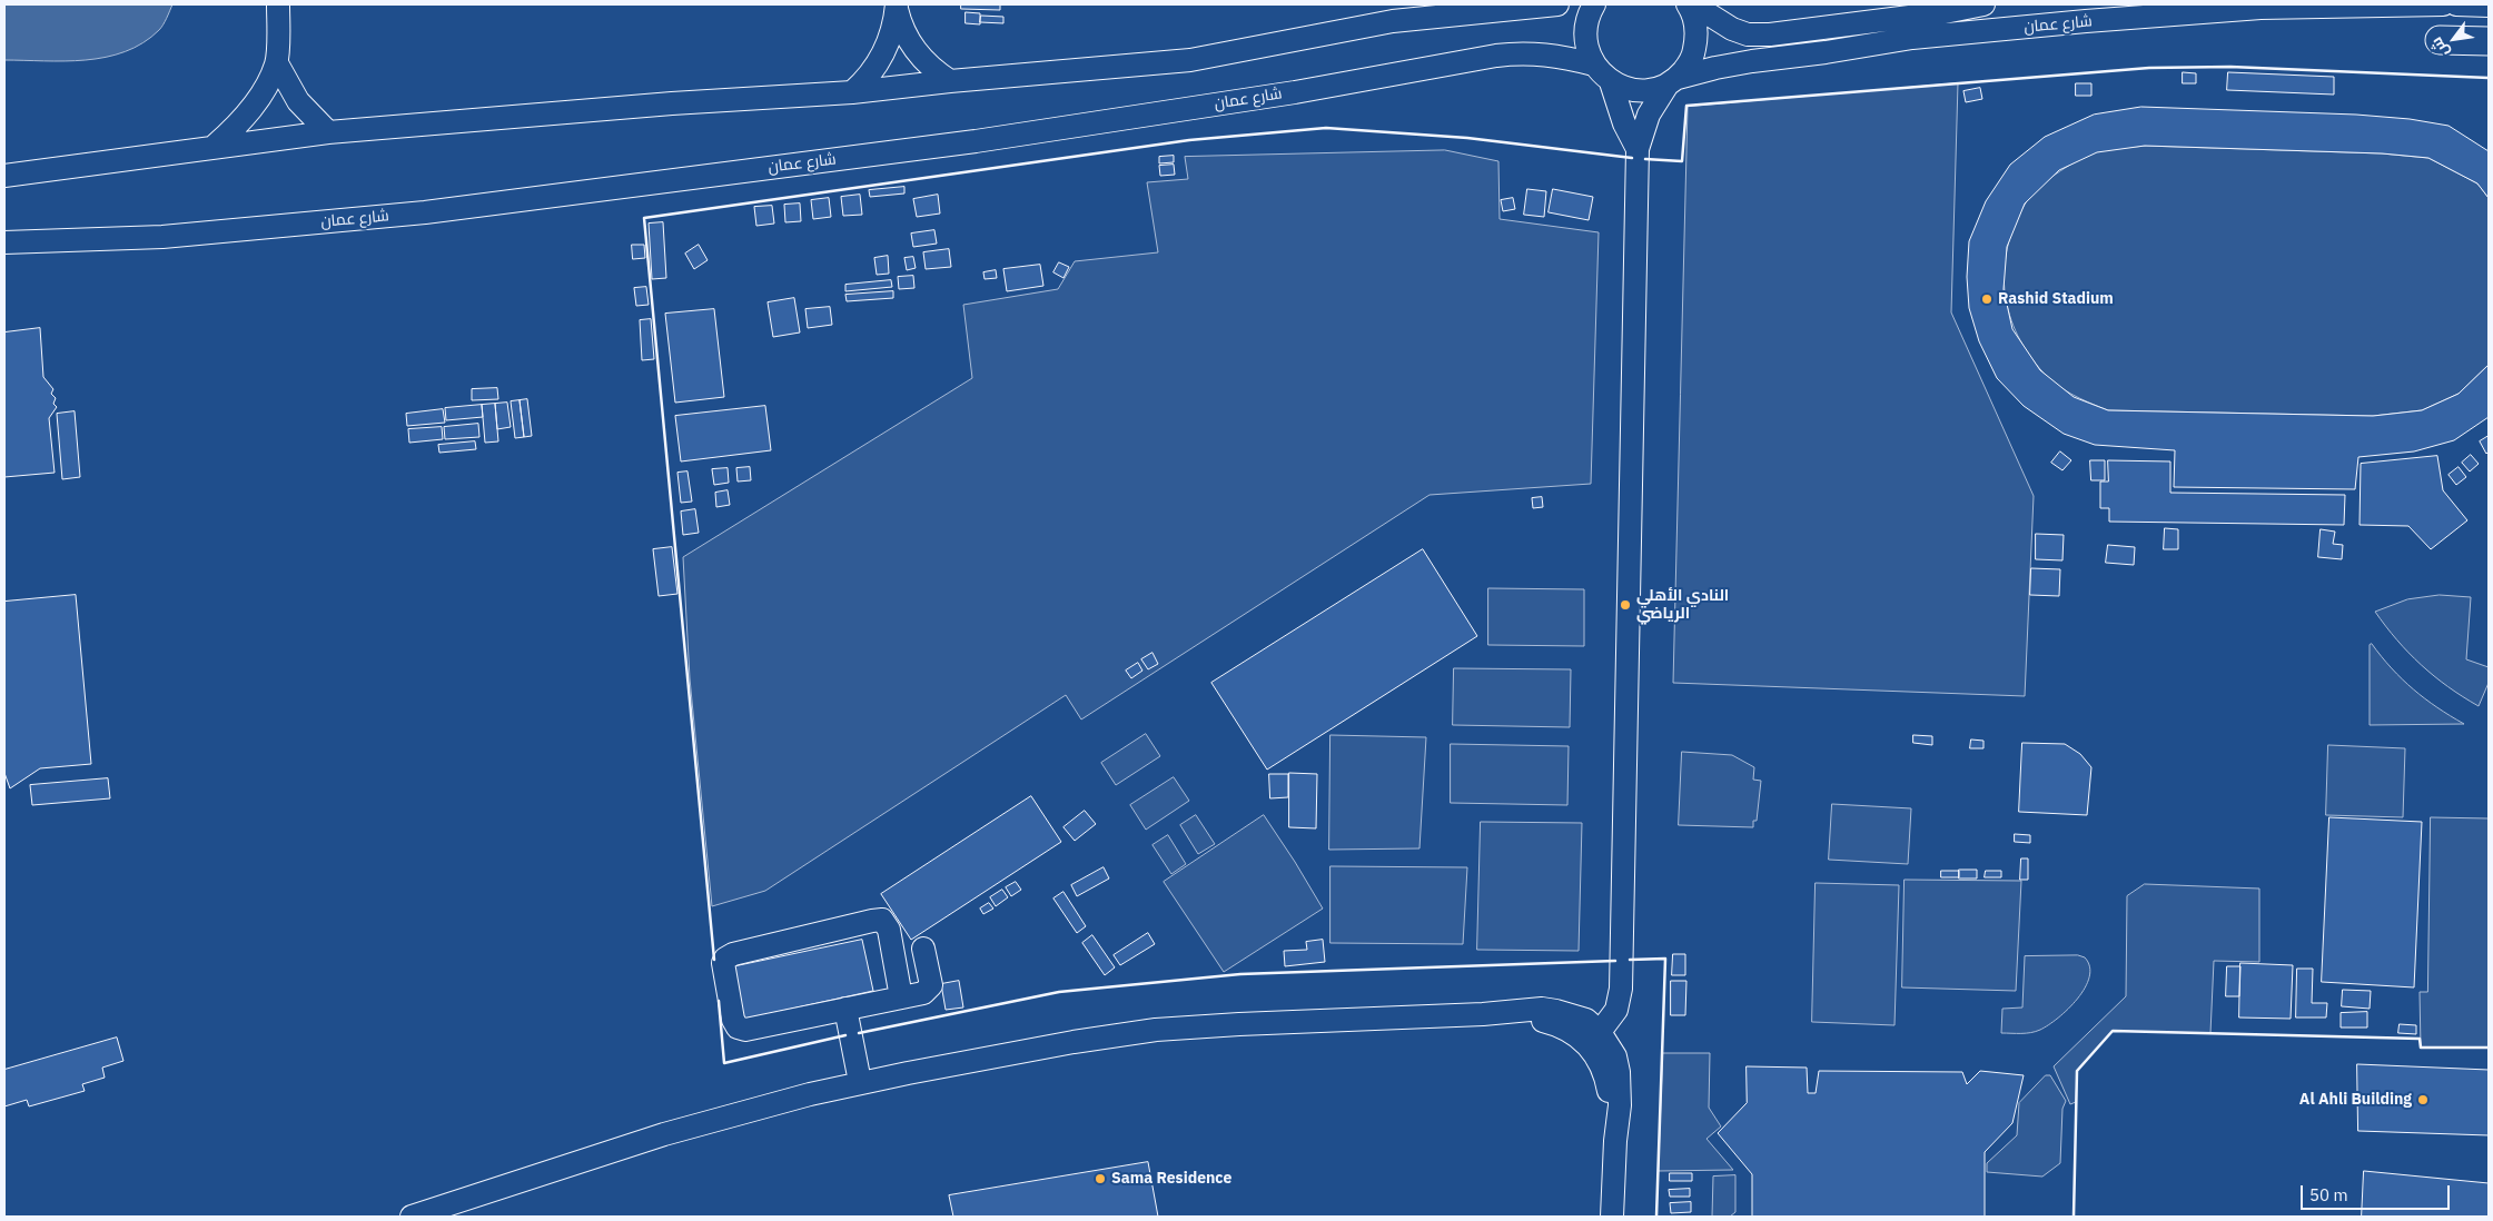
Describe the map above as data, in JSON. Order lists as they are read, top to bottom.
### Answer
{
  "streets": {
    "street": ["شارع عمان"]
  },
  "places": [
    "Rashid Stadium",
    "النادي الأهلي الرياضي",
    "Al Ahli Building",
    "Sama Residence"
  ],
  "scale_bar": "50 m",
  "north": "bottom left"
}
